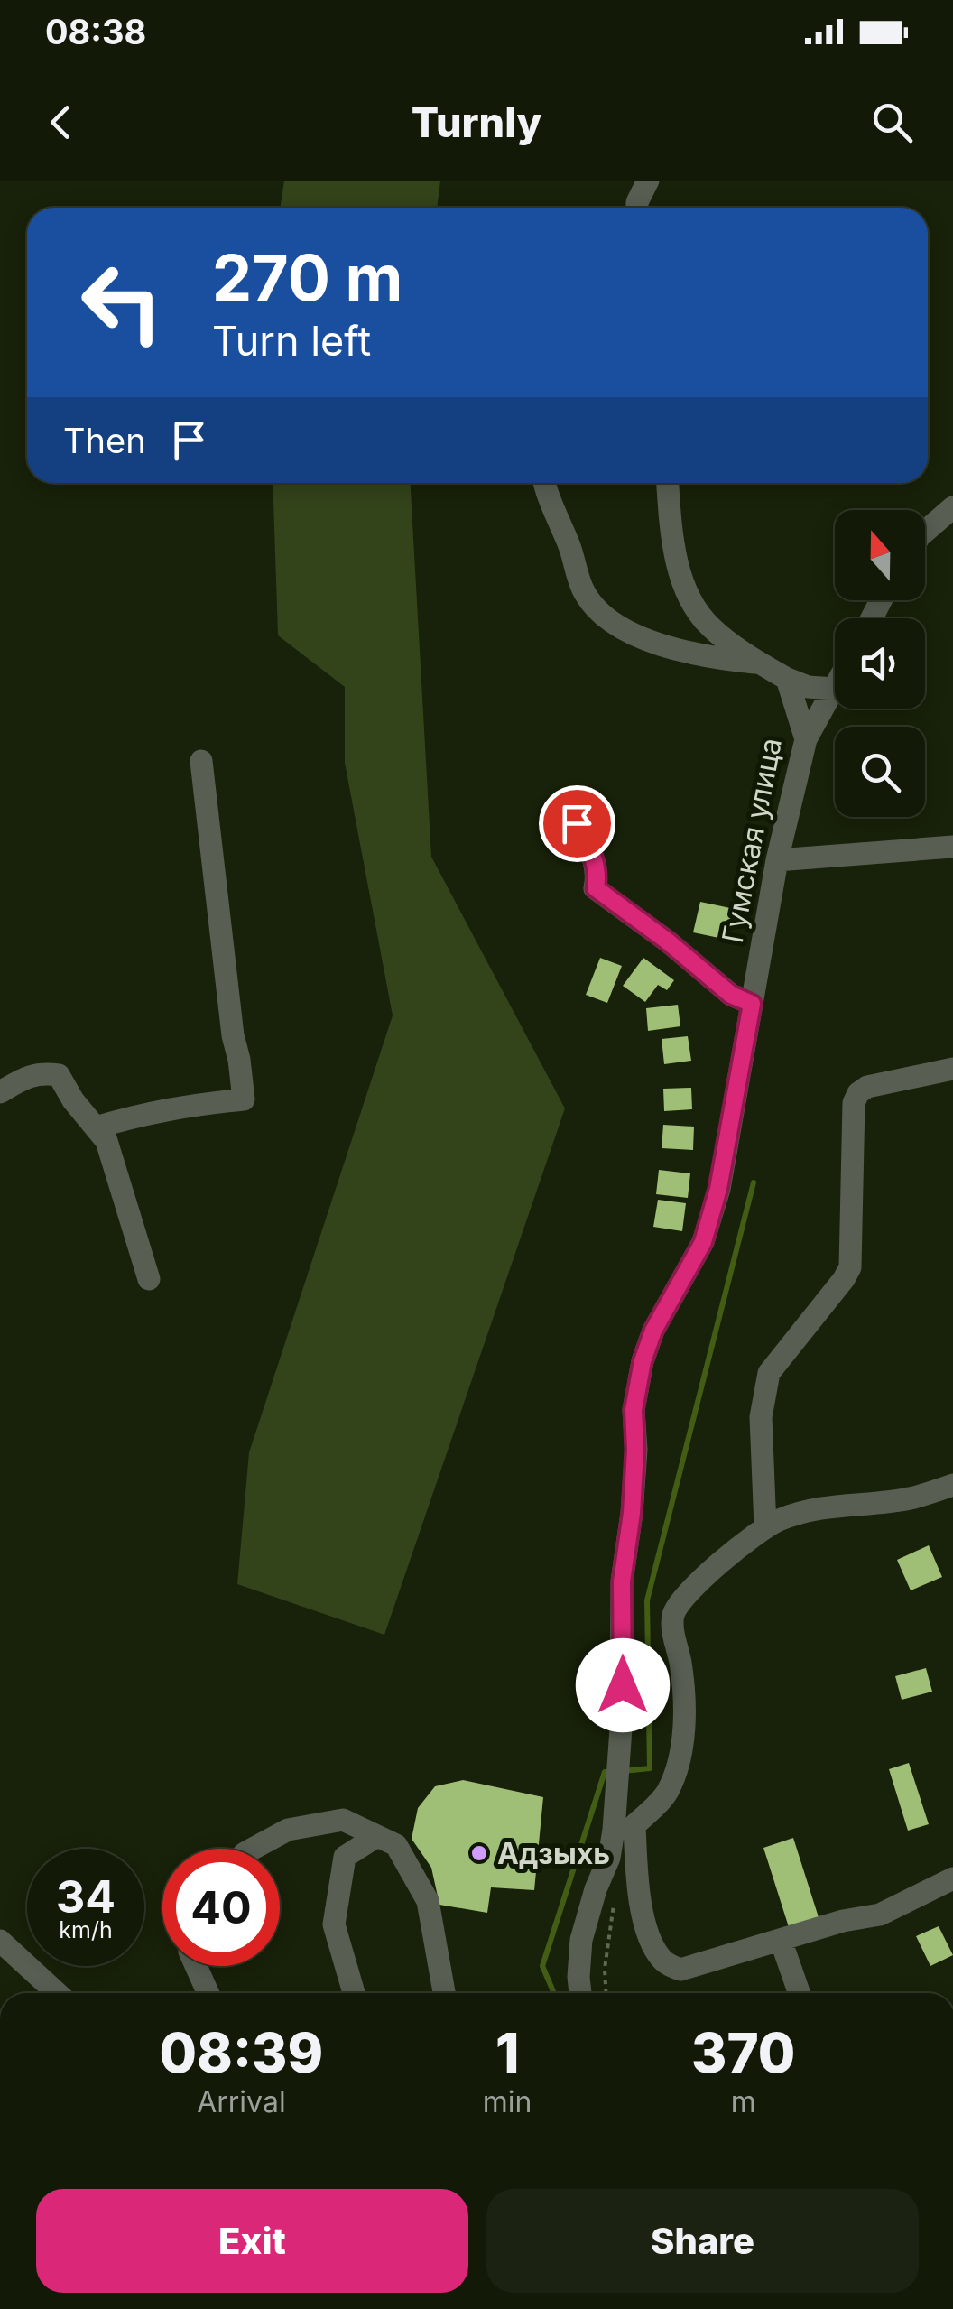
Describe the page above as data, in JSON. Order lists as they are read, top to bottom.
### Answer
{
  "streets": {
    "street": ["Гумская улица"]
  },
  "places": ["Адзыхь"],
  "north": "top",
  "page": {
    "status": "08:38",
    "header": "Turnly",
    "turn": ["270 m", "Turn left"],
    "then": "Then",
    "speed": "34 km/h",
    "limit": "40",
    "eta": [
      "08:39",
      "Arrival",
      "1",
      "min",
      "370",
      "m"
    ],
    "buttons": ["Exit", "Share"]
  }
}
